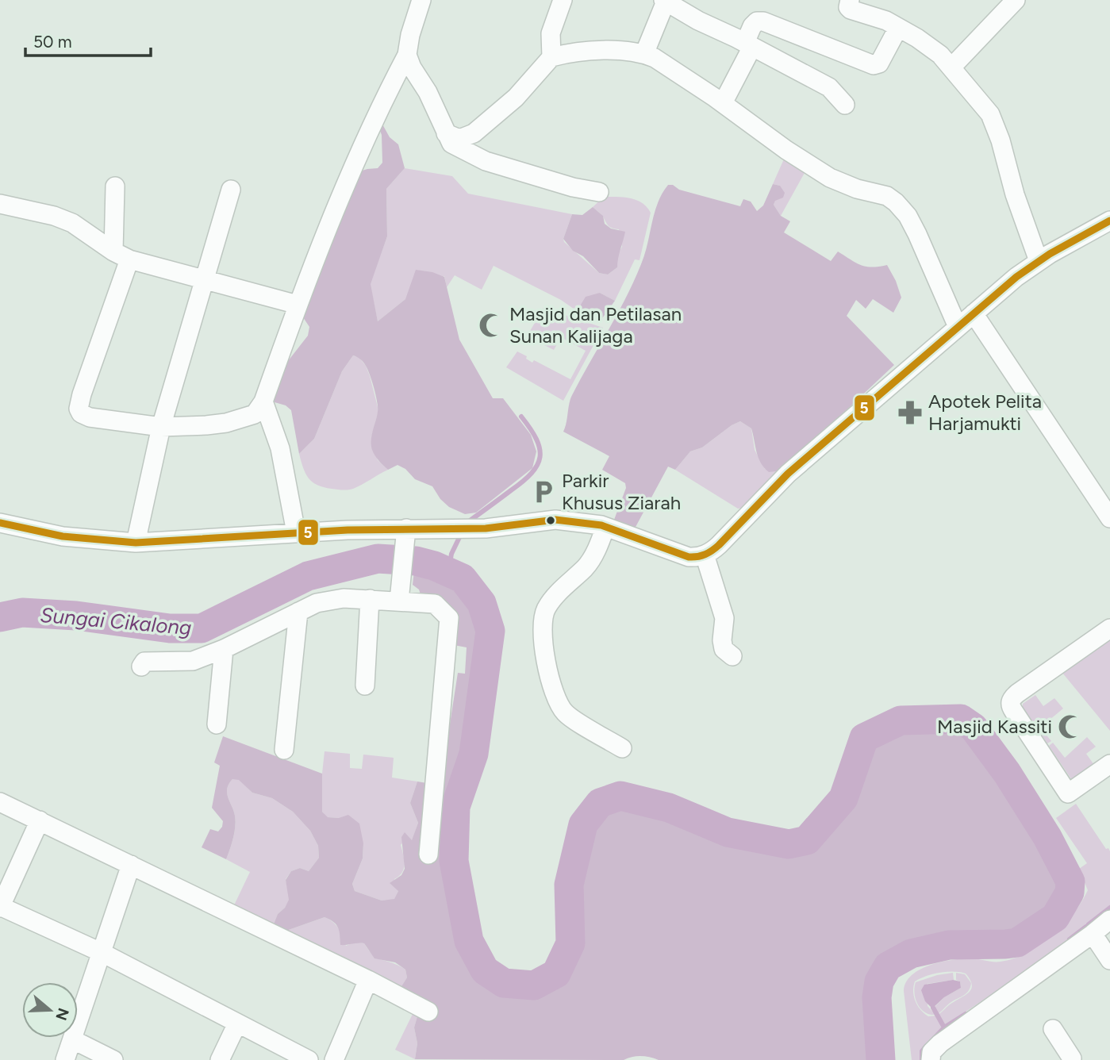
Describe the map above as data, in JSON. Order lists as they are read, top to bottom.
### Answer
{
  "water": ["Sungai Cikalong"],
  "places": {
    "mosque": ["Masjid dan Petilasan Sunan Kalijaga", "Masjid Kassiti"],
    "pharmacy": ["Apotek Pelita Harjamukti"],
    "parking": ["Parkir Khusus Ziarah"]
  },
  "lines": ["transit line 5"],
  "scale_bar": "50 m",
  "north": "right"
}
